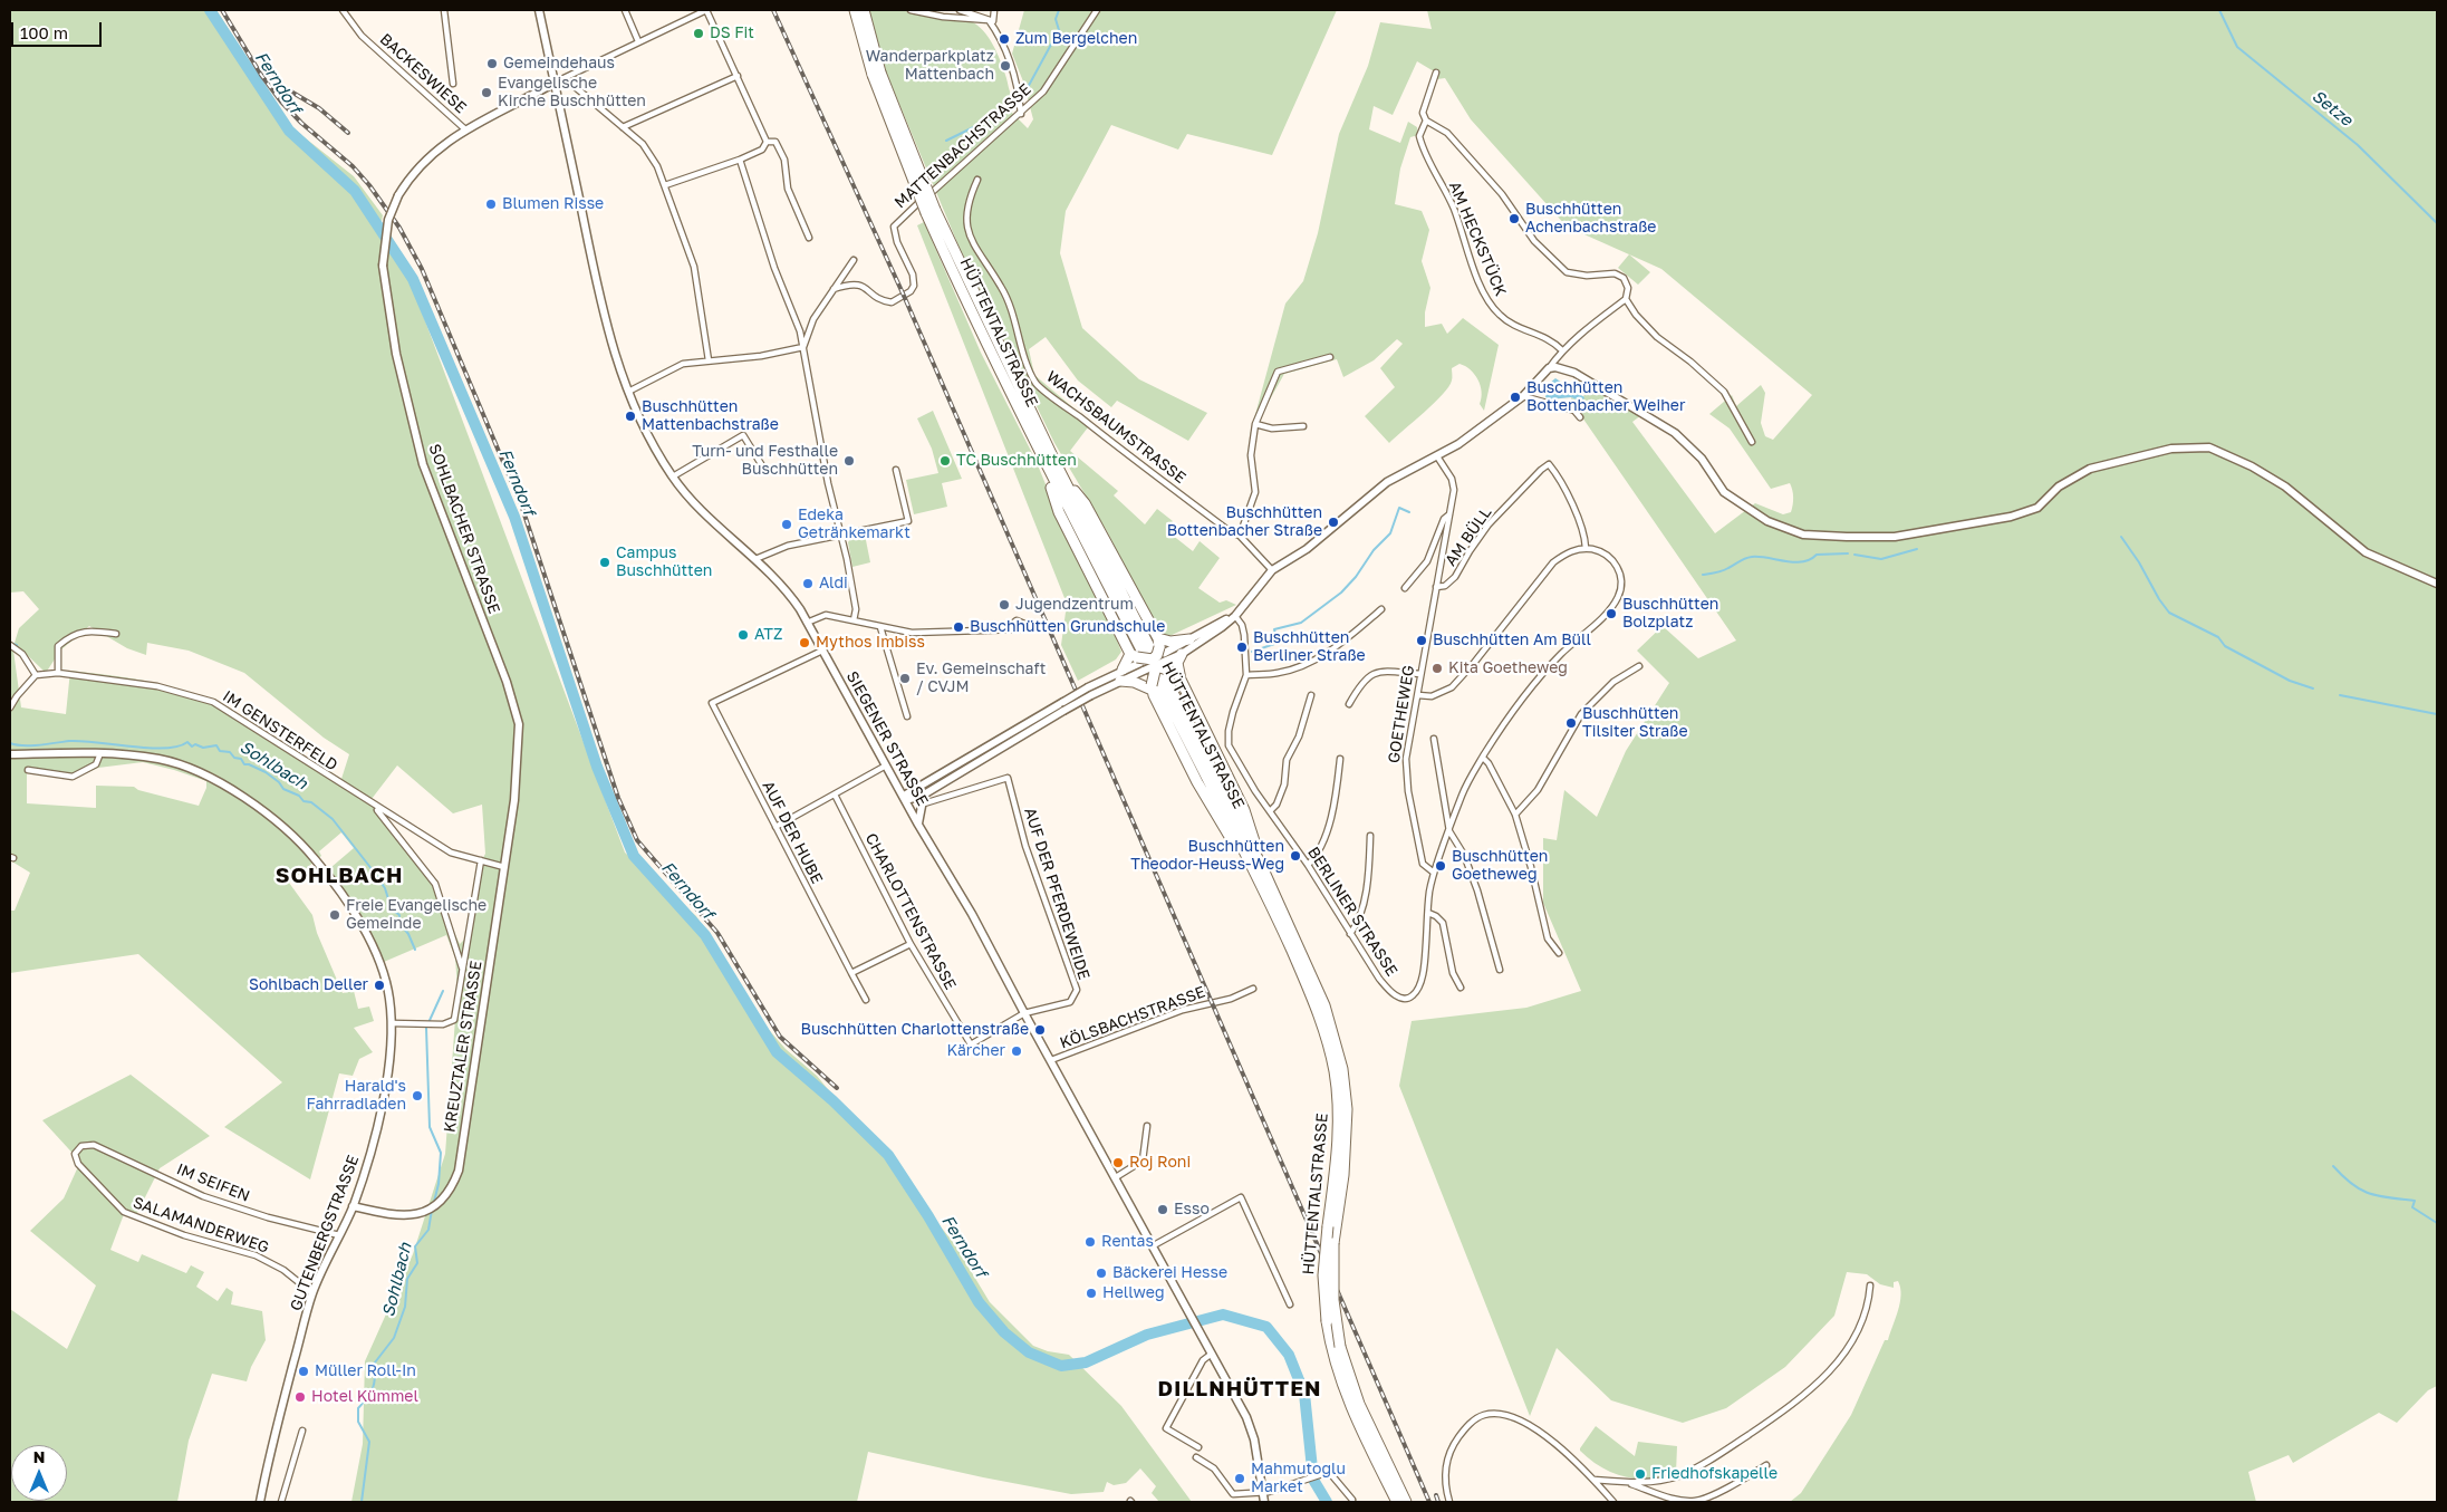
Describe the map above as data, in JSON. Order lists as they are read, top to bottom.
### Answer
{
  "streets": {
    "highway": ["HÜTTENTALSTRASSE"],
    "street": [
      "BACKESWIESE",
      "MATTENBACHSTRASSE",
      "AM HECKSTÜCK",
      "WACHSBAUMSTRASSE",
      "SOHLBACHER STRASSE",
      "AM BÜLL",
      "GOETHEWEG",
      "IM GENSTERFELD",
      "SIEGENER STRASSE",
      "AUF DER HUBE",
      "AUF DER PFERDEWEIDE",
      "CHARLOTTENSTRASSE",
      "BERLINER STRASSE",
      "KÖLSBACHSTRASSE",
      "KREUZTALER STRASSE",
      "IM SEIFEN",
      "SALAMANDERWEG",
      "GUTENBERGSTRASSE"
    ]
  },
  "crossings": [
    ["BACKESWIESE", "SOHLBACHER STRASSE"],
    ["SOHLBACHER STRASSE", "SIEGENER STRASSE"],
    ["SOHLBACHER STRASSE", "KREUZTALER STRASSE"],
    ["AM BÜLL", "GOETHEWEG"],
    ["AM BÜLL", "BERLINER STRASSE"],
    ["GOETHEWEG", "BERLINER STRASSE"],
    ["IM GENSTERFELD", "KREUZTALER STRASSE"],
    ["SIEGENER STRASSE", "AUF DER HUBE"],
    ["SIEGENER STRASSE", "AUF DER PFERDEWEIDE"],
    ["SIEGENER STRASSE", "CHARLOTTENSTRASSE"],
    ["SIEGENER STRASSE", "KÖLSBACHSTRASSE"],
    ["AUF DER PFERDEWEIDE", "CHARLOTTENSTRASSE"],
    ["KREUZTALER STRASSE", "GUTENBERGSTRASSE"],
    ["IM SEIFEN", "SALAMANDERWEG"],
    ["IM SEIFEN", "GUTENBERGSTRASSE"],
    ["SALAMANDERWEG", "GUTENBERGSTRASSE"]
  ],
  "districts": ["SOHLBACH", "DILLNHÜTTEN"],
  "water": ["Ferndorf", "Setze", "Sohlbach"],
  "places": [
    "DS Fit",
    "Zum Bergelchen",
    "Gemeindehaus",
    "Wanderparkplatz Mattenbach",
    "Evangelische Kirche Buschhütten",
    "Blumen Risse",
    "Buschhütten Achenbachstraße",
    "Buschhütten Bottenbacher Weiher",
    "Buschhütten Mattenbachstraße",
    "Turn- und Festhalle Buschhütten",
    "TC Buschhütten",
    "Buschhütten Bottenbacher Straße",
    "Edeka Getränkemarkt",
    "Campus Buschhütten",
    "Aldi",
    "Jugendzentrum",
    "Buschhütten Bolzplatz",
    "Buschhütten Grundschule",
    "ATZ",
    "Buschhütten Am Büll",
    "Mythos Imbiss",
    "Buschhütten Berliner Straße",
    "Kita Goetheweg",
    "Ev. Gemeinschaft / CVJM",
    "Buschhütten Tilsiter Straße",
    "Buschhütten Theodor-Heuss-Weg",
    "Buschhütten Goetheweg",
    "Freie Evangelische Gemeinde",
    "Sohlbach Deller",
    "Buschhütten Charlottenstraße",
    "Kärcher",
    "Harald's Fahrradladen",
    "Roj Roni",
    "Esso",
    "Rentas",
    "Bäckerei Hesse",
    "Hellweg",
    "Müller Roll-In",
    "Hotel Kümmel",
    "Friedhofskapelle",
    "Mahmutoglu Market"
  ],
  "scale_bar": "100 m",
  "north": "top"
}
